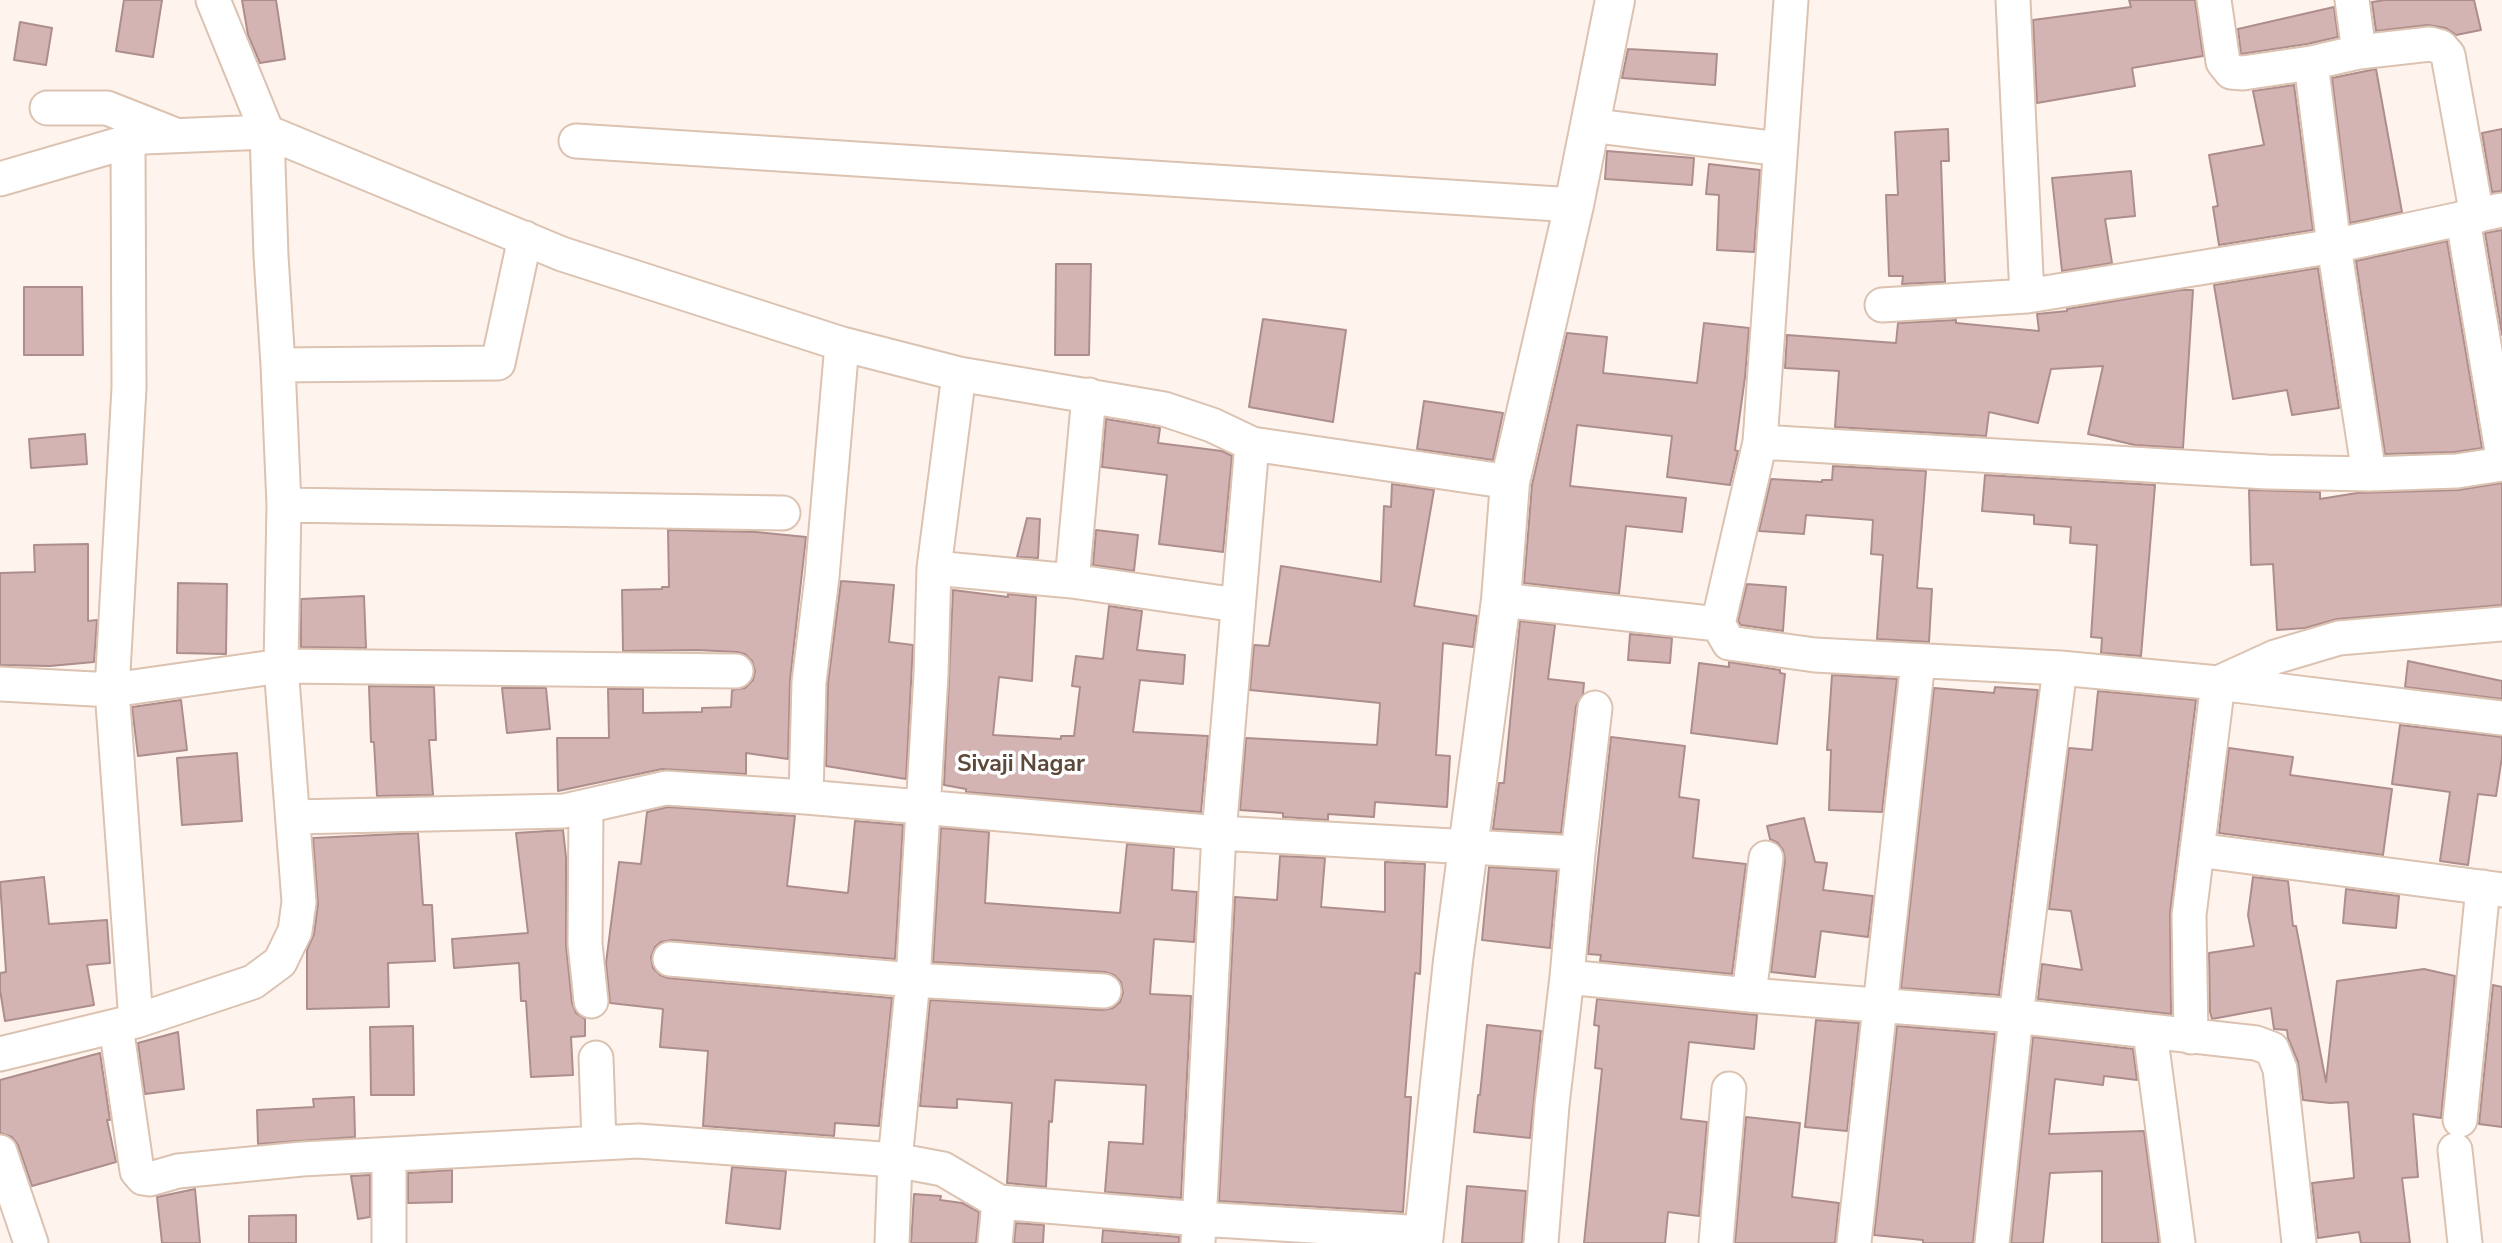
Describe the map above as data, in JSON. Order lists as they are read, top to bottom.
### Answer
{
  "districts": ["Sivaji Nagar"]
}
